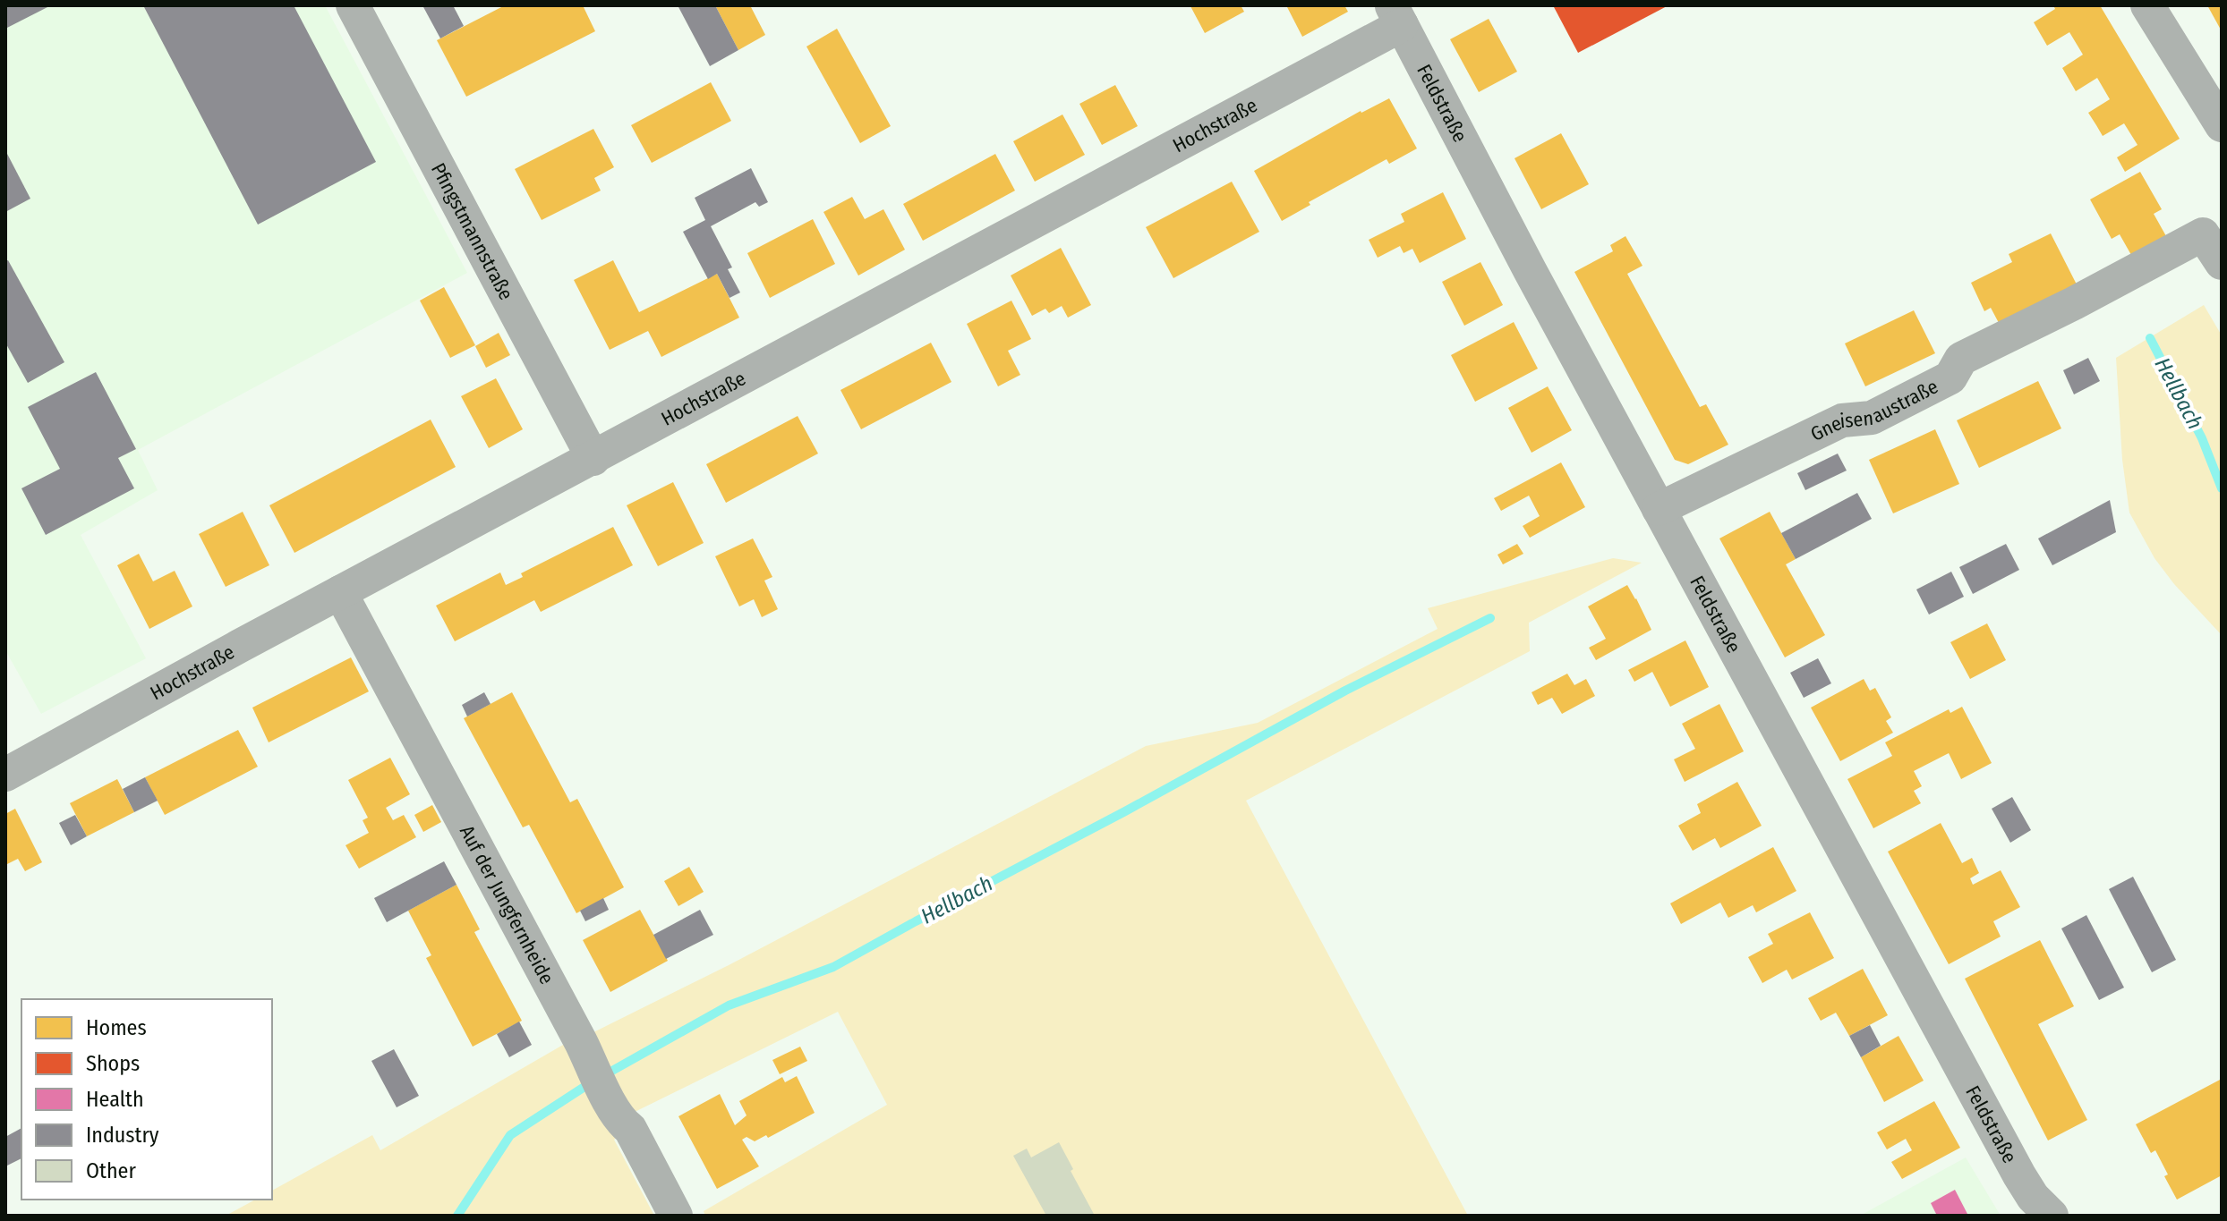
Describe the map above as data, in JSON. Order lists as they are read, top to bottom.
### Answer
{
  "streets": {
    "street": [
      "Feldstraße",
      "Hochstraße",
      "Pfingstmannstraße",
      "Gneisenaustraße",
      "Auf der Jungfernheide"
    ]
  },
  "crossings": [
    ["Feldstraße", "Hochstraße"],
    ["Feldstraße", "Gneisenaustraße"],
    ["Hochstraße", "Pfingstmannstraße"],
    ["Hochstraße", "Auf der Jungfernheide"]
  ],
  "water": ["Hellbach"],
  "legend": [
    "Homes",
    "Shops",
    "Health",
    "Industry",
    "Other"
  ]
}
